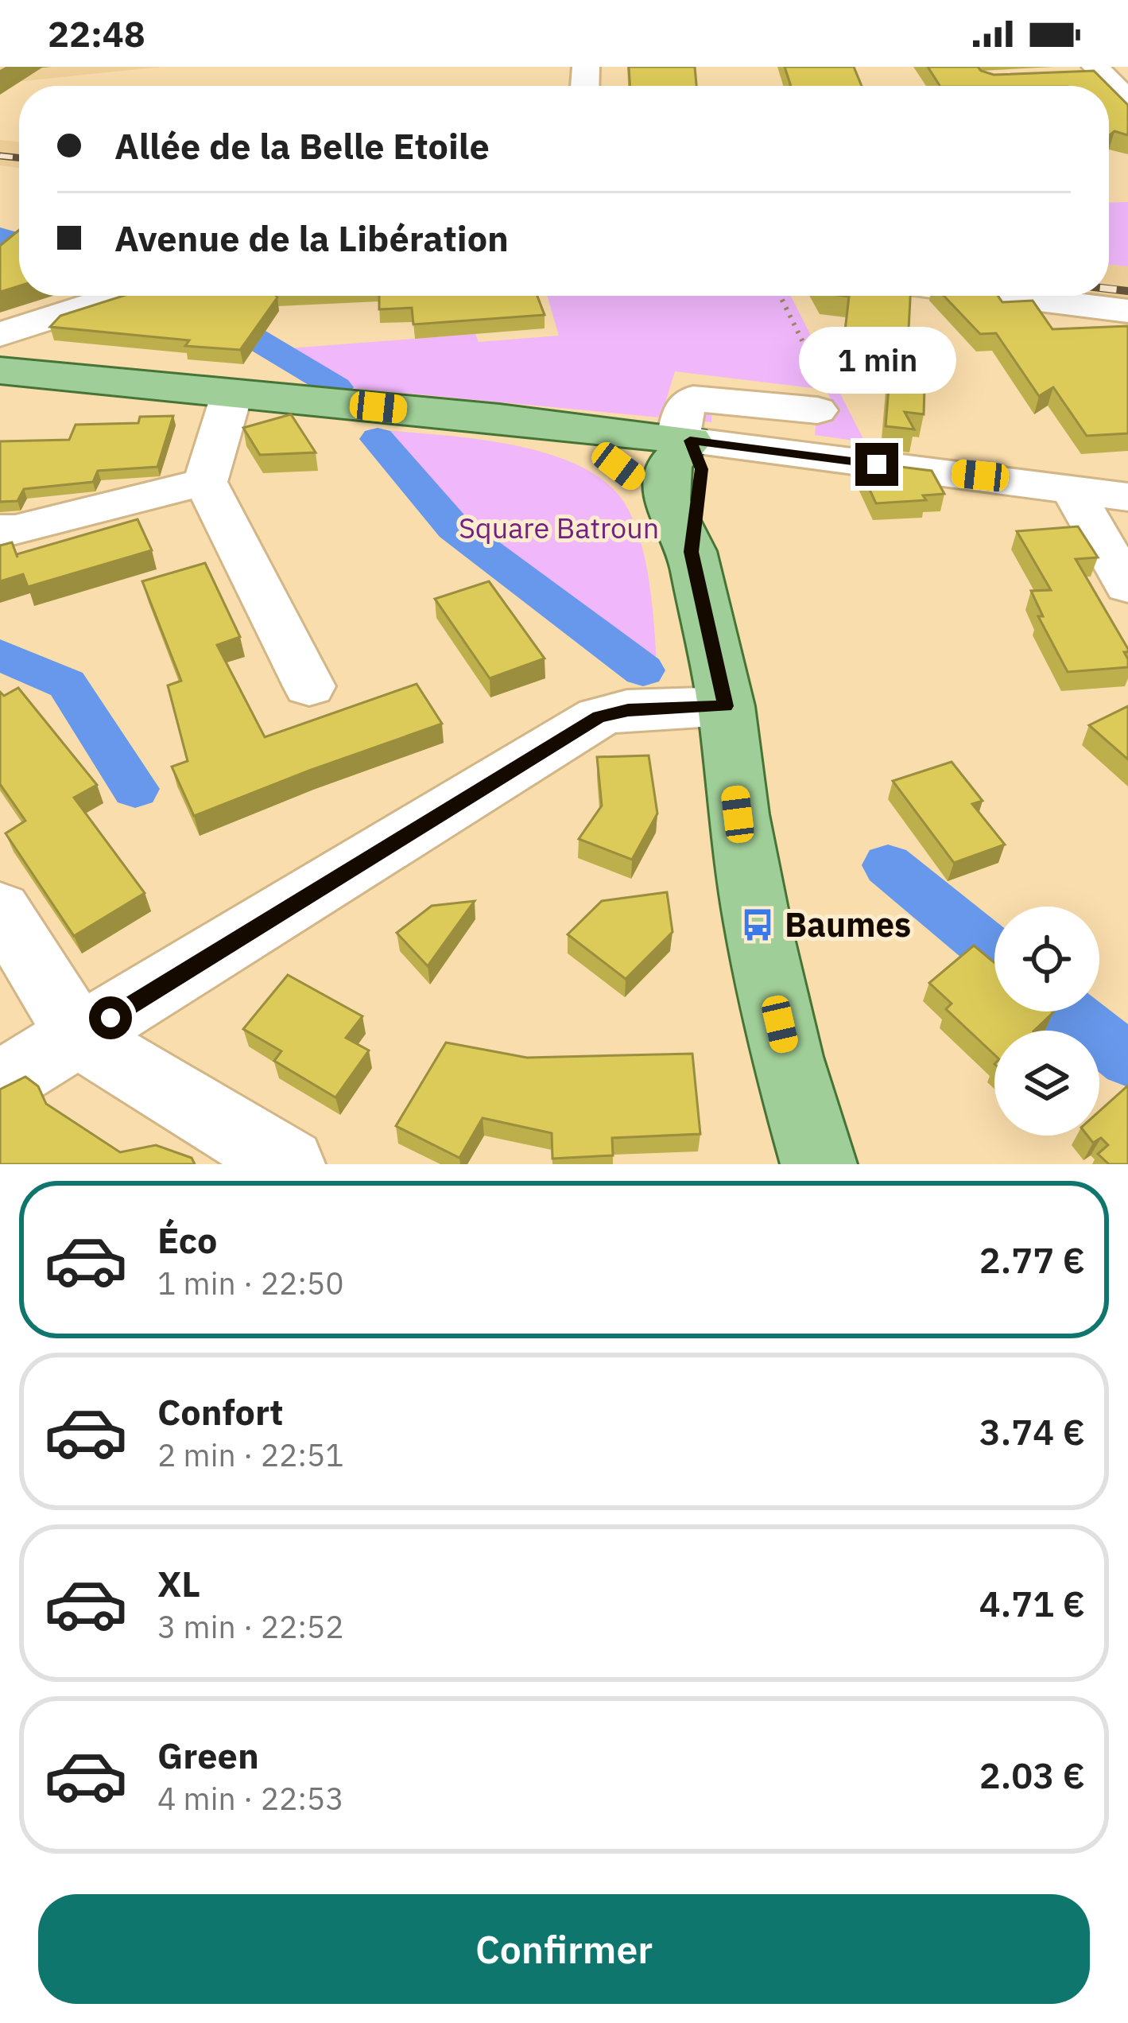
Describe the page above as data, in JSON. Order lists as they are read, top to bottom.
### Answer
{
  "parks": ["Square Batroun"],
  "places": {
    "bus stop": ["Baumes"]
  },
  "page": {
    "status": "22:48",
    "banner": ["Allée de la Belle Etoile", "Avenue de la Libération"],
    "bubble": "1 min",
    "list": [
      {
        "name": "Éco",
        "note": "1 min · 22:50",
        "value": "2.77 €"
      },
      {
        "name": "Confort",
        "note": "2 min · 22:51",
        "value": "3.74 €"
      },
      {
        "name": "XL",
        "note": "3 min · 22:52",
        "value": "4.71 €"
      },
      {
        "name": "Green",
        "note": "4 min · 22:53",
        "value": "2.03 €"
      }
    ],
    "buttons": "Confirmer"
  }
}
